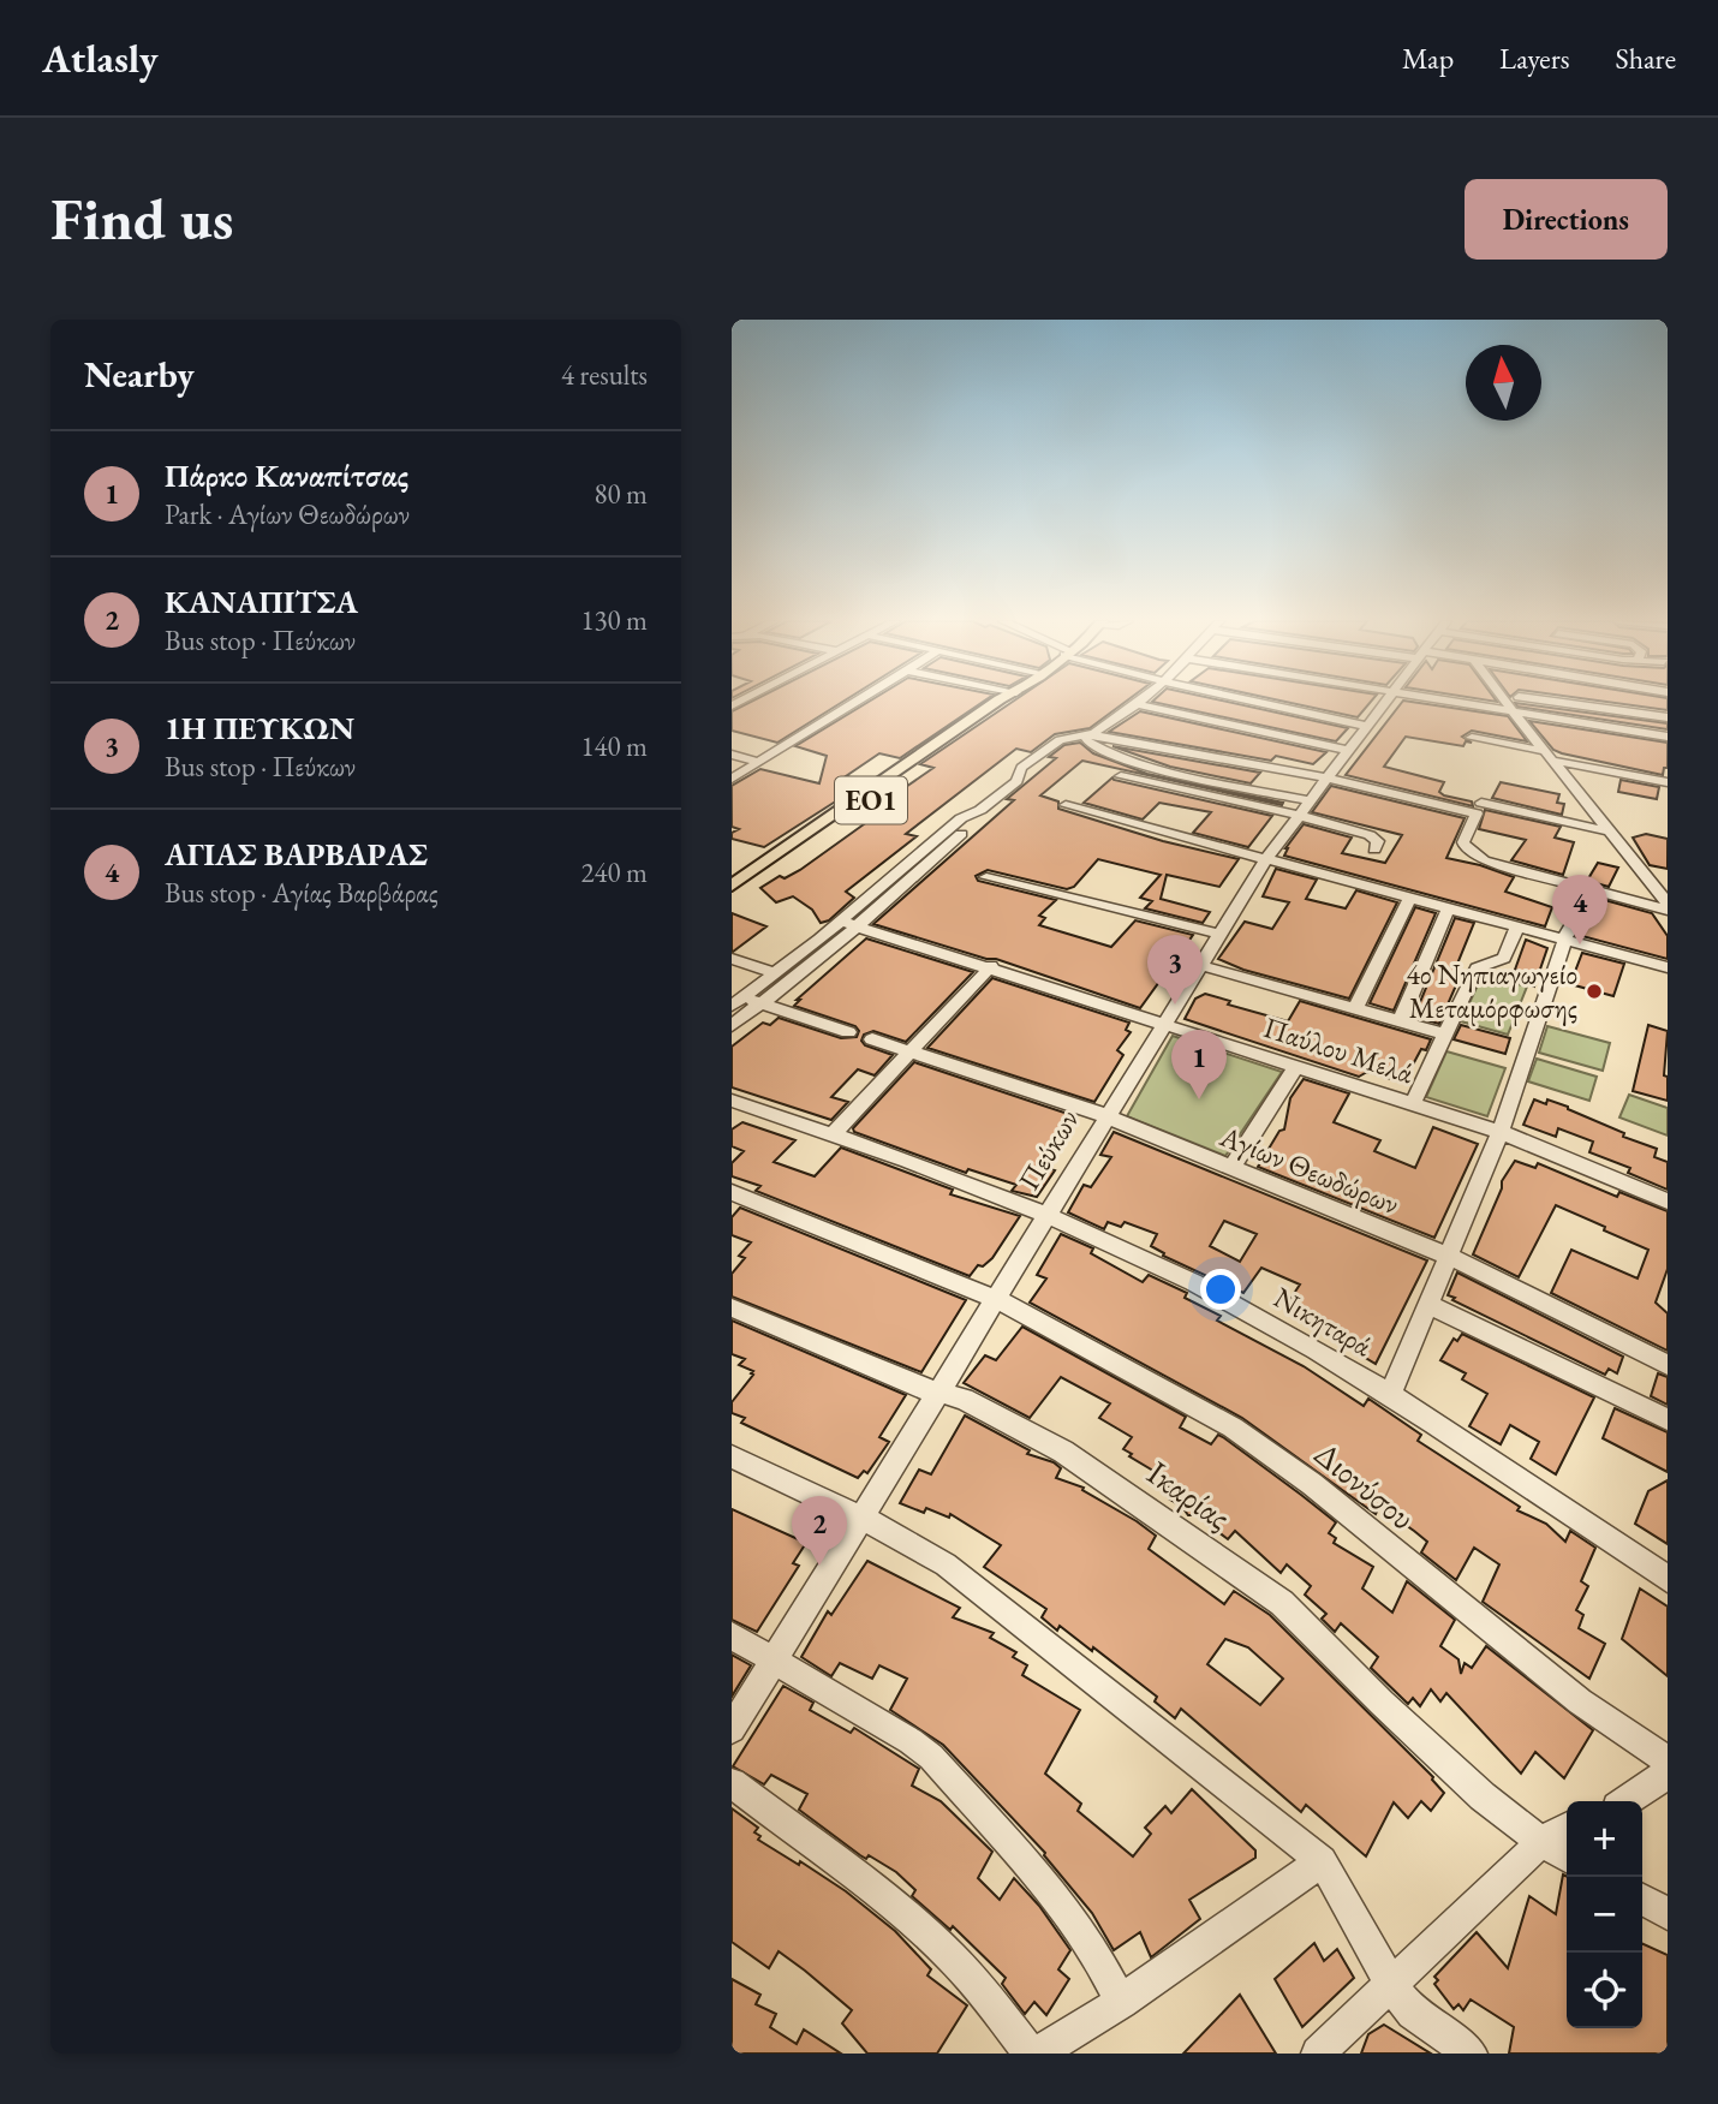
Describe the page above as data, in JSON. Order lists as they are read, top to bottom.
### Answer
{
  "streets": {
    "main road": ["ΕΟ1"],
    "street": [
      "Παύλου Μελά",
      "Πεύκων",
      "Αγίων Θεωδώρων",
      "Νικηταρά",
      "Διονύσου",
      "Ικαρίας"
    ]
  },
  "crossings": [
    ["Παύλου Μελά", "Πεύκων"],
    ["Πεύκων", "Αγίων Θεωδώρων"],
    ["Πεύκων", "Νικηταρά"],
    ["Πεύκων", "Διονύσου"],
    ["Πεύκων", "Ικαρίας"]
  ],
  "places": ["4ο Νηπιαγωγείο Μεταμόρφωσης"],
  "north": "top",
  "page": {
    "header": "Atlasly",
    "nav": ["Map", "Layers", "Share"],
    "buttons": "Directions",
    "title": "Find us",
    "heading": ["Nearby", "4 results"],
    "list": [
      {
        "mark": "1",
        "name": "Πάρκο Καναπίτσας",
        "note": "Park · Αγίων Θεωδώρων",
        "value": "80 m"
      },
      {
        "mark": "2",
        "name": "ΚΑΝΑΠΙΤΣΑ",
        "note": "Bus stop · Πεύκων",
        "value": "130 m"
      },
      {
        "mark": "3",
        "name": "1Η ΠΕΥΚΩΝ",
        "note": "Bus stop · Πεύκων",
        "value": "140 m"
      },
      {
        "mark": "4",
        "name": "ΑΓΙΑΣ ΒΑΡΒΑΡΑΣ",
        "note": "Bus stop · Αγίας Βαρβάρας",
        "value": "240 m"
      }
    ],
    "pins": [
      "4",
      "3",
      "1",
      "2"
    ],
    "map_buttons": ["+", "−"]
  }
}
